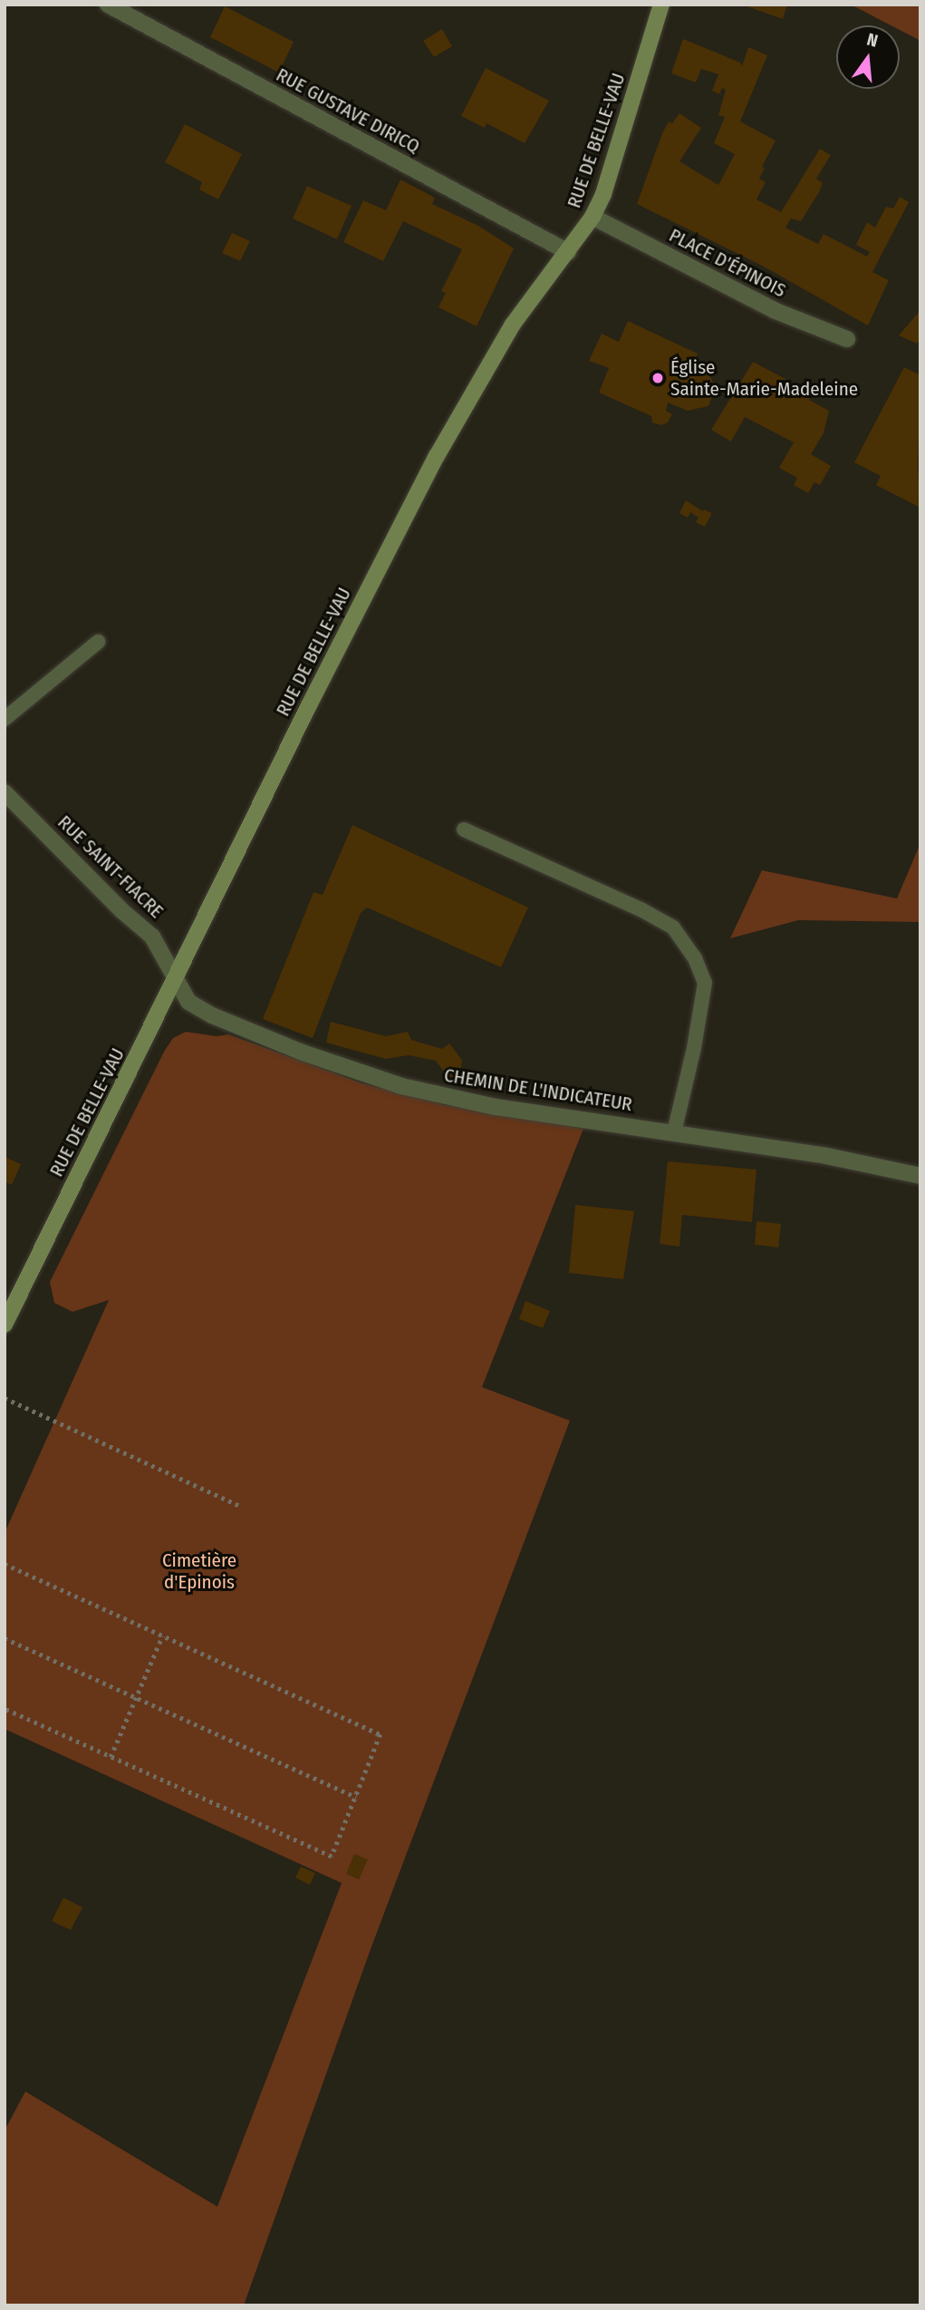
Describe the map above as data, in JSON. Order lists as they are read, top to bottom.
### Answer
{
  "streets": {
    "street": [
      "RUE GUSTAVE DIRICQ",
      "RUE DE BELLE-VAU",
      "PLACE D'ÉPINOIS",
      "RUE SAINT-FIACRE",
      "CHEMIN DE L'INDICATEUR"
    ]
  },
  "crossings": [
    ["RUE GUSTAVE DIRICQ", "RUE DE BELLE-VAU"],
    ["RUE DE BELLE-VAU", "PLACE D'ÉPINOIS"],
    ["RUE DE BELLE-VAU", "RUE SAINT-FIACRE"],
    ["RUE DE BELLE-VAU", "CHEMIN DE L'INDICATEUR"],
    ["RUE SAINT-FIACRE", "CHEMIN DE L'INDICATEUR"]
  ],
  "parks": ["Cimetière d'Epinois"],
  "places": ["Église Sainte-Marie-Madeleine"],
  "north": "top"
}
